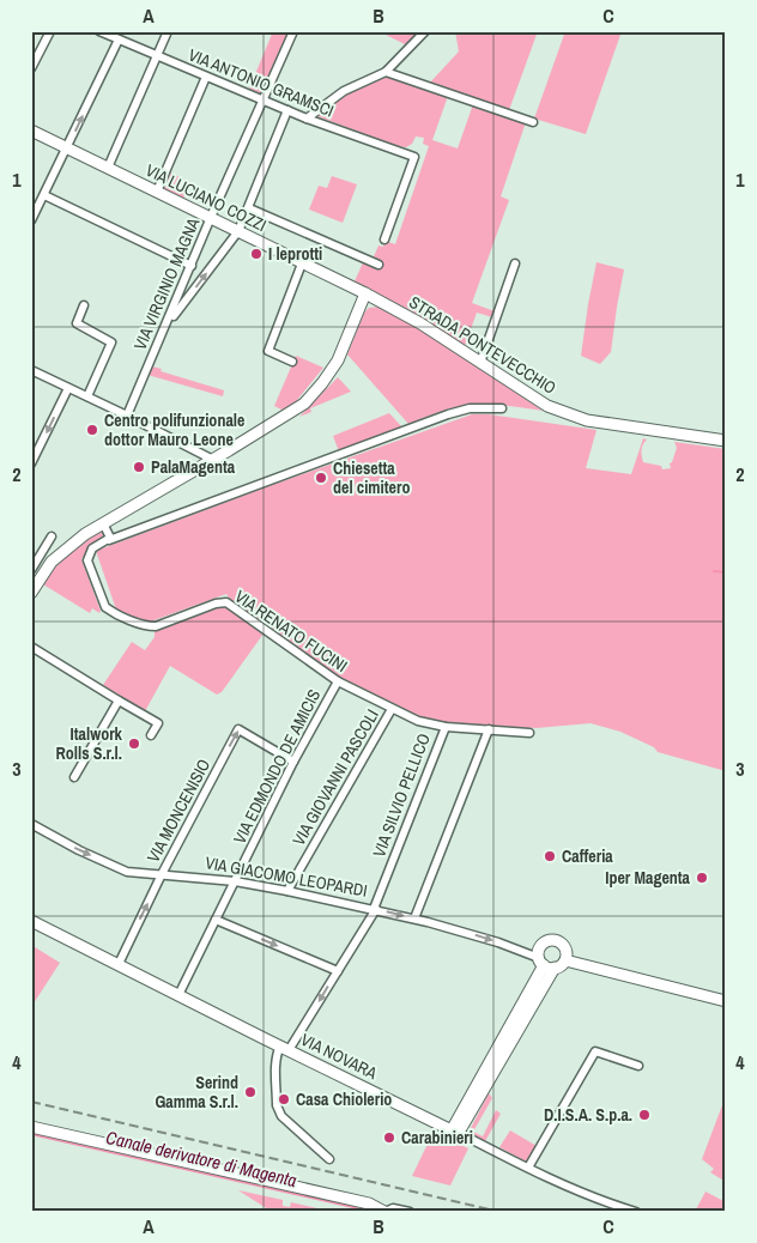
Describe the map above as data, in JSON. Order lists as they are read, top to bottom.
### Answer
{
  "streets": {
    "street": [
      "VIA ANTONIO GRAMSCI",
      "VIA LUCIANO COZZI",
      "VIA VIRGINIO MAGNA",
      "STRADA PONTEVECCHIO",
      "VIA RENATO FUCINI",
      "VIA EDMONDO DE AMICIS",
      "VIA GIOVANNI PASCOLI",
      "VIA SILVIO PELLICO",
      "VIA MONCENISIO",
      "VIA GIACOMO LEOPARDI",
      "VIA NOVARA"
    ]
  },
  "crossings": [
    ["VIA ANTONIO GRAMSCI", "VIA VIRGINIO MAGNA"],
    ["VIA LUCIANO COZZI", "VIA VIRGINIO MAGNA"],
    ["VIA LUCIANO COZZI", "STRADA PONTEVECCHIO"],
    ["VIA RENATO FUCINI", "VIA EDMONDO DE AMICIS"],
    ["VIA RENATO FUCINI", "VIA GIOVANNI PASCOLI"],
    ["VIA RENATO FUCINI", "VIA SILVIO PELLICO"],
    ["VIA EDMONDO DE AMICIS", "VIA MONCENISIO"],
    ["VIA EDMONDO DE AMICIS", "VIA GIACOMO LEOPARDI"],
    ["VIA EDMONDO DE AMICIS", "VIA NOVARA"],
    ["VIA GIOVANNI PASCOLI", "VIA GIACOMO LEOPARDI"],
    ["VIA SILVIO PELLICO", "VIA GIACOMO LEOPARDI"],
    ["VIA SILVIO PELLICO", "VIA NOVARA"],
    ["VIA MONCENISIO", "VIA GIACOMO LEOPARDI"],
    ["VIA MONCENISIO", "VIA NOVARA"]
  ],
  "one_way": ["VIA MONCENISIO", "VIA GIACOMO LEOPARDI"],
  "water": ["Canale derivatore di Magenta"],
  "places": [
    "I leprotti",
    "Centro polifunzionale dottor Mauro Leone",
    "PalaMagenta",
    "Chiesetta del cimitero",
    "Italwork Rolls S.r.l.",
    "Cafferia",
    "Iper Magenta",
    "Serind Gamma S.r.l.",
    "Casa Chiolerio",
    "D.I.S.A. S.p.a.",
    "Carabinieri"
  ],
  "grid": {
    "columns": ["A", "B", "C"],
    "rows": [
      "1",
      "2",
      "3",
      "4"
    ]
  }
}
